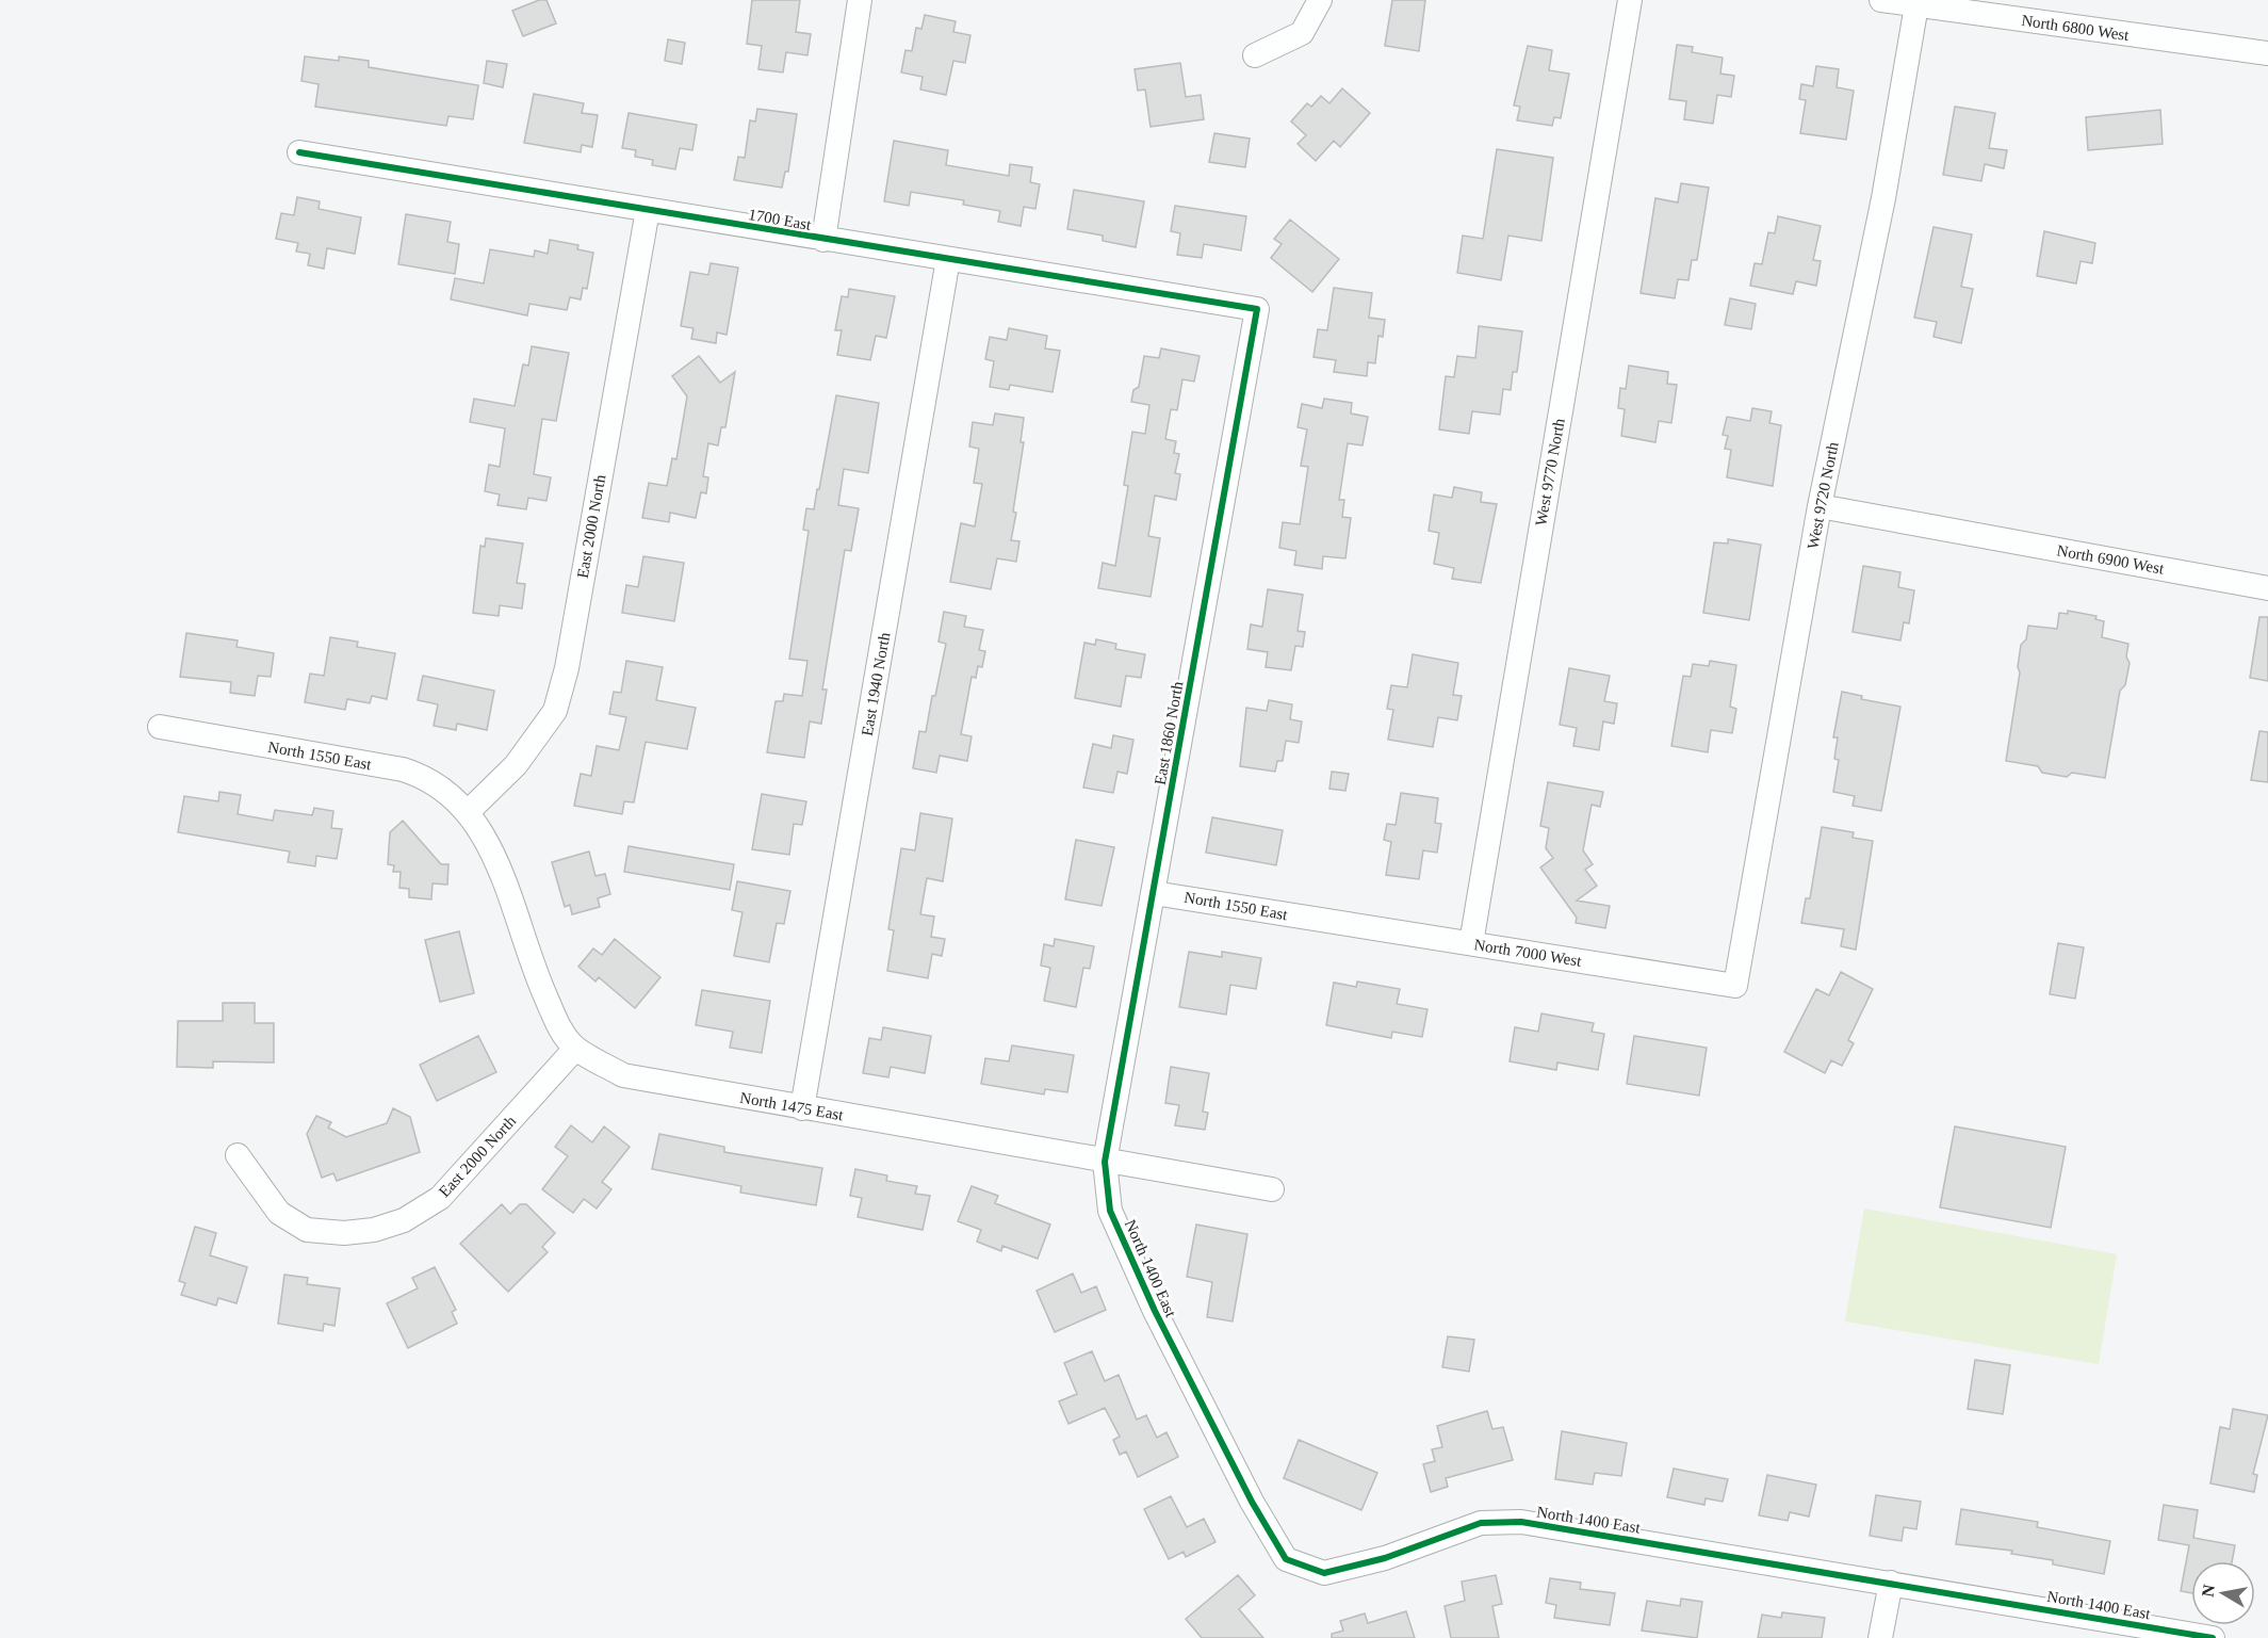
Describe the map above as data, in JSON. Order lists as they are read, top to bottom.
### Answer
{
  "streets": {
    "street": [
      "North 6800 West",
      "1700 East",
      "West 9770 North",
      "West 9720 North",
      "East 2000 North",
      "North 6900 West",
      "East 1940 North",
      "East 1860 North",
      "North 1550 East",
      "North 7000 West",
      "North 1475 East",
      "North 1400 East"
    ]
  },
  "crossings": [
    ["North 6800 West", "West 9720 North"],
    ["1700 East", "East 2000 North"],
    ["1700 East", "East 1940 North"],
    ["1700 East", "East 1860 North"],
    ["West 9770 North", "North 7000 West"],
    ["West 9720 North", "North 6900 West"],
    ["West 9720 North", "North 7000 West"],
    ["East 2000 North", "North 1550 East"],
    ["East 2000 North", "North 1475 East"],
    ["East 1940 North", "North 1475 East"],
    ["East 1860 North", "North 1550 East"],
    ["East 1860 North", "North 1475 East"],
    ["East 1860 North", "North 1400 East"],
    ["North 1550 East", "North 7000 West"],
    ["North 1550 East", "North 1475 East"],
    ["North 1475 East", "North 1400 East"]
  ],
  "north": "left"
}
